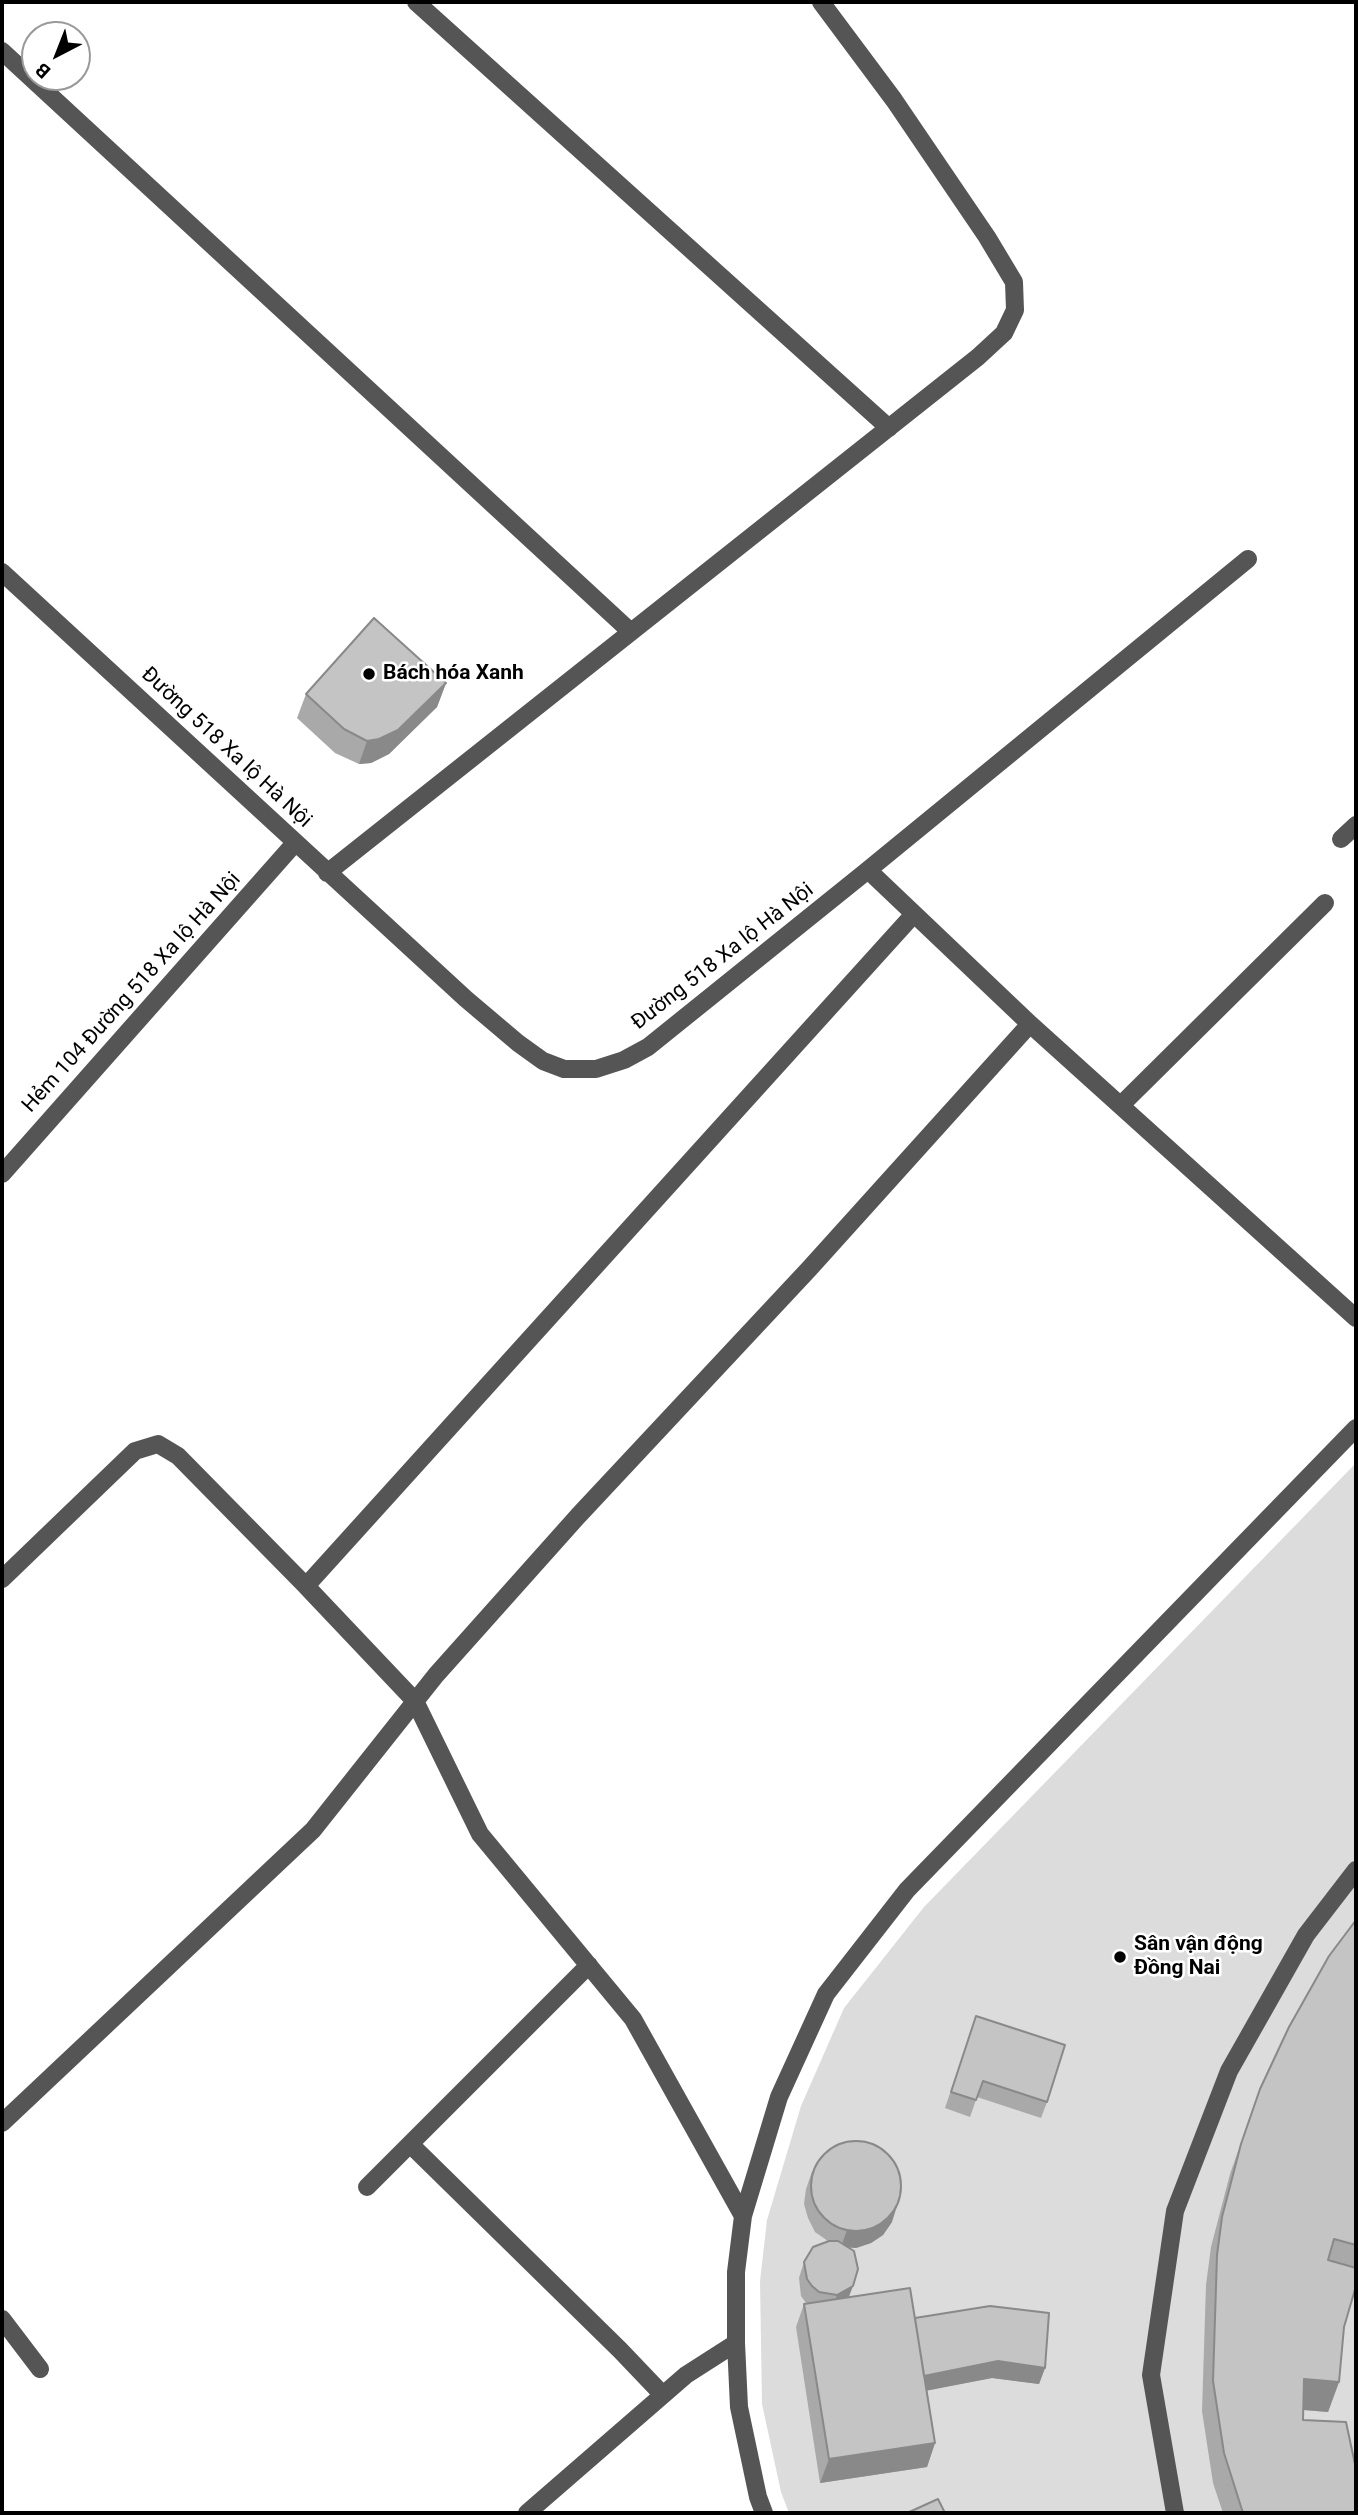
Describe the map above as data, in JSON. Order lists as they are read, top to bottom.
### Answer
{
  "streets": {
    "street": ["Đường 518 Xa lộ Hà Nội", "Hẻm 104 Đường 518 Xa lộ Hà Nội"]
  },
  "crossings": [
    ["Đường 518 Xa lộ Hà Nội", "Hẻm 104 Đường 518 Xa lộ Hà Nội"]
  ],
  "places": ["Bách hóa Xanh", "Sân vận động Đồng Nai"],
  "north": "bottom left"
}
